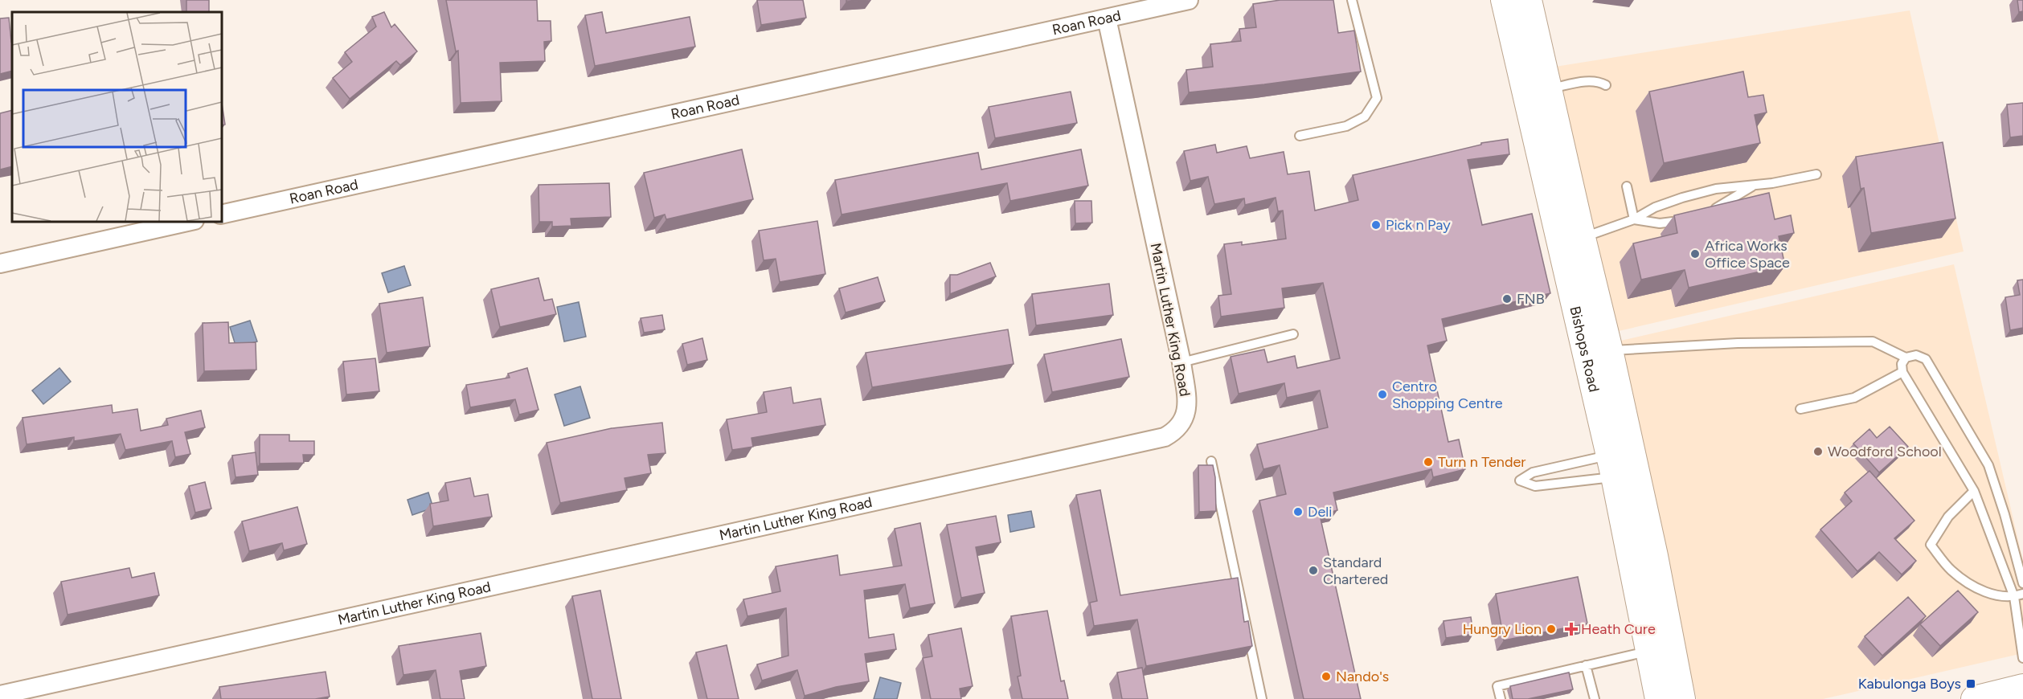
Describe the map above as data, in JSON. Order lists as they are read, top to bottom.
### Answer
{
  "streets": {
    "main road": ["Bishops Road"],
    "street": ["Roan Road", "Martin Luther King Road"]
  },
  "crossings": [
    ["Roan Road", "Martin Luther King Road"]
  ],
  "places": {
    "other": [
      "Pick n Pay",
      "Africa Works Office Space",
      "FNB",
      "Centro Shopping Centre",
      "Woodford School",
      "Turn n Tender",
      "Deli",
      "Standard Chartered",
      "Hungry Lion",
      "Nando's"
    ],
    "health": ["Heath Cure"],
    "transit": ["Kabulonga Boys"]
  }
}
